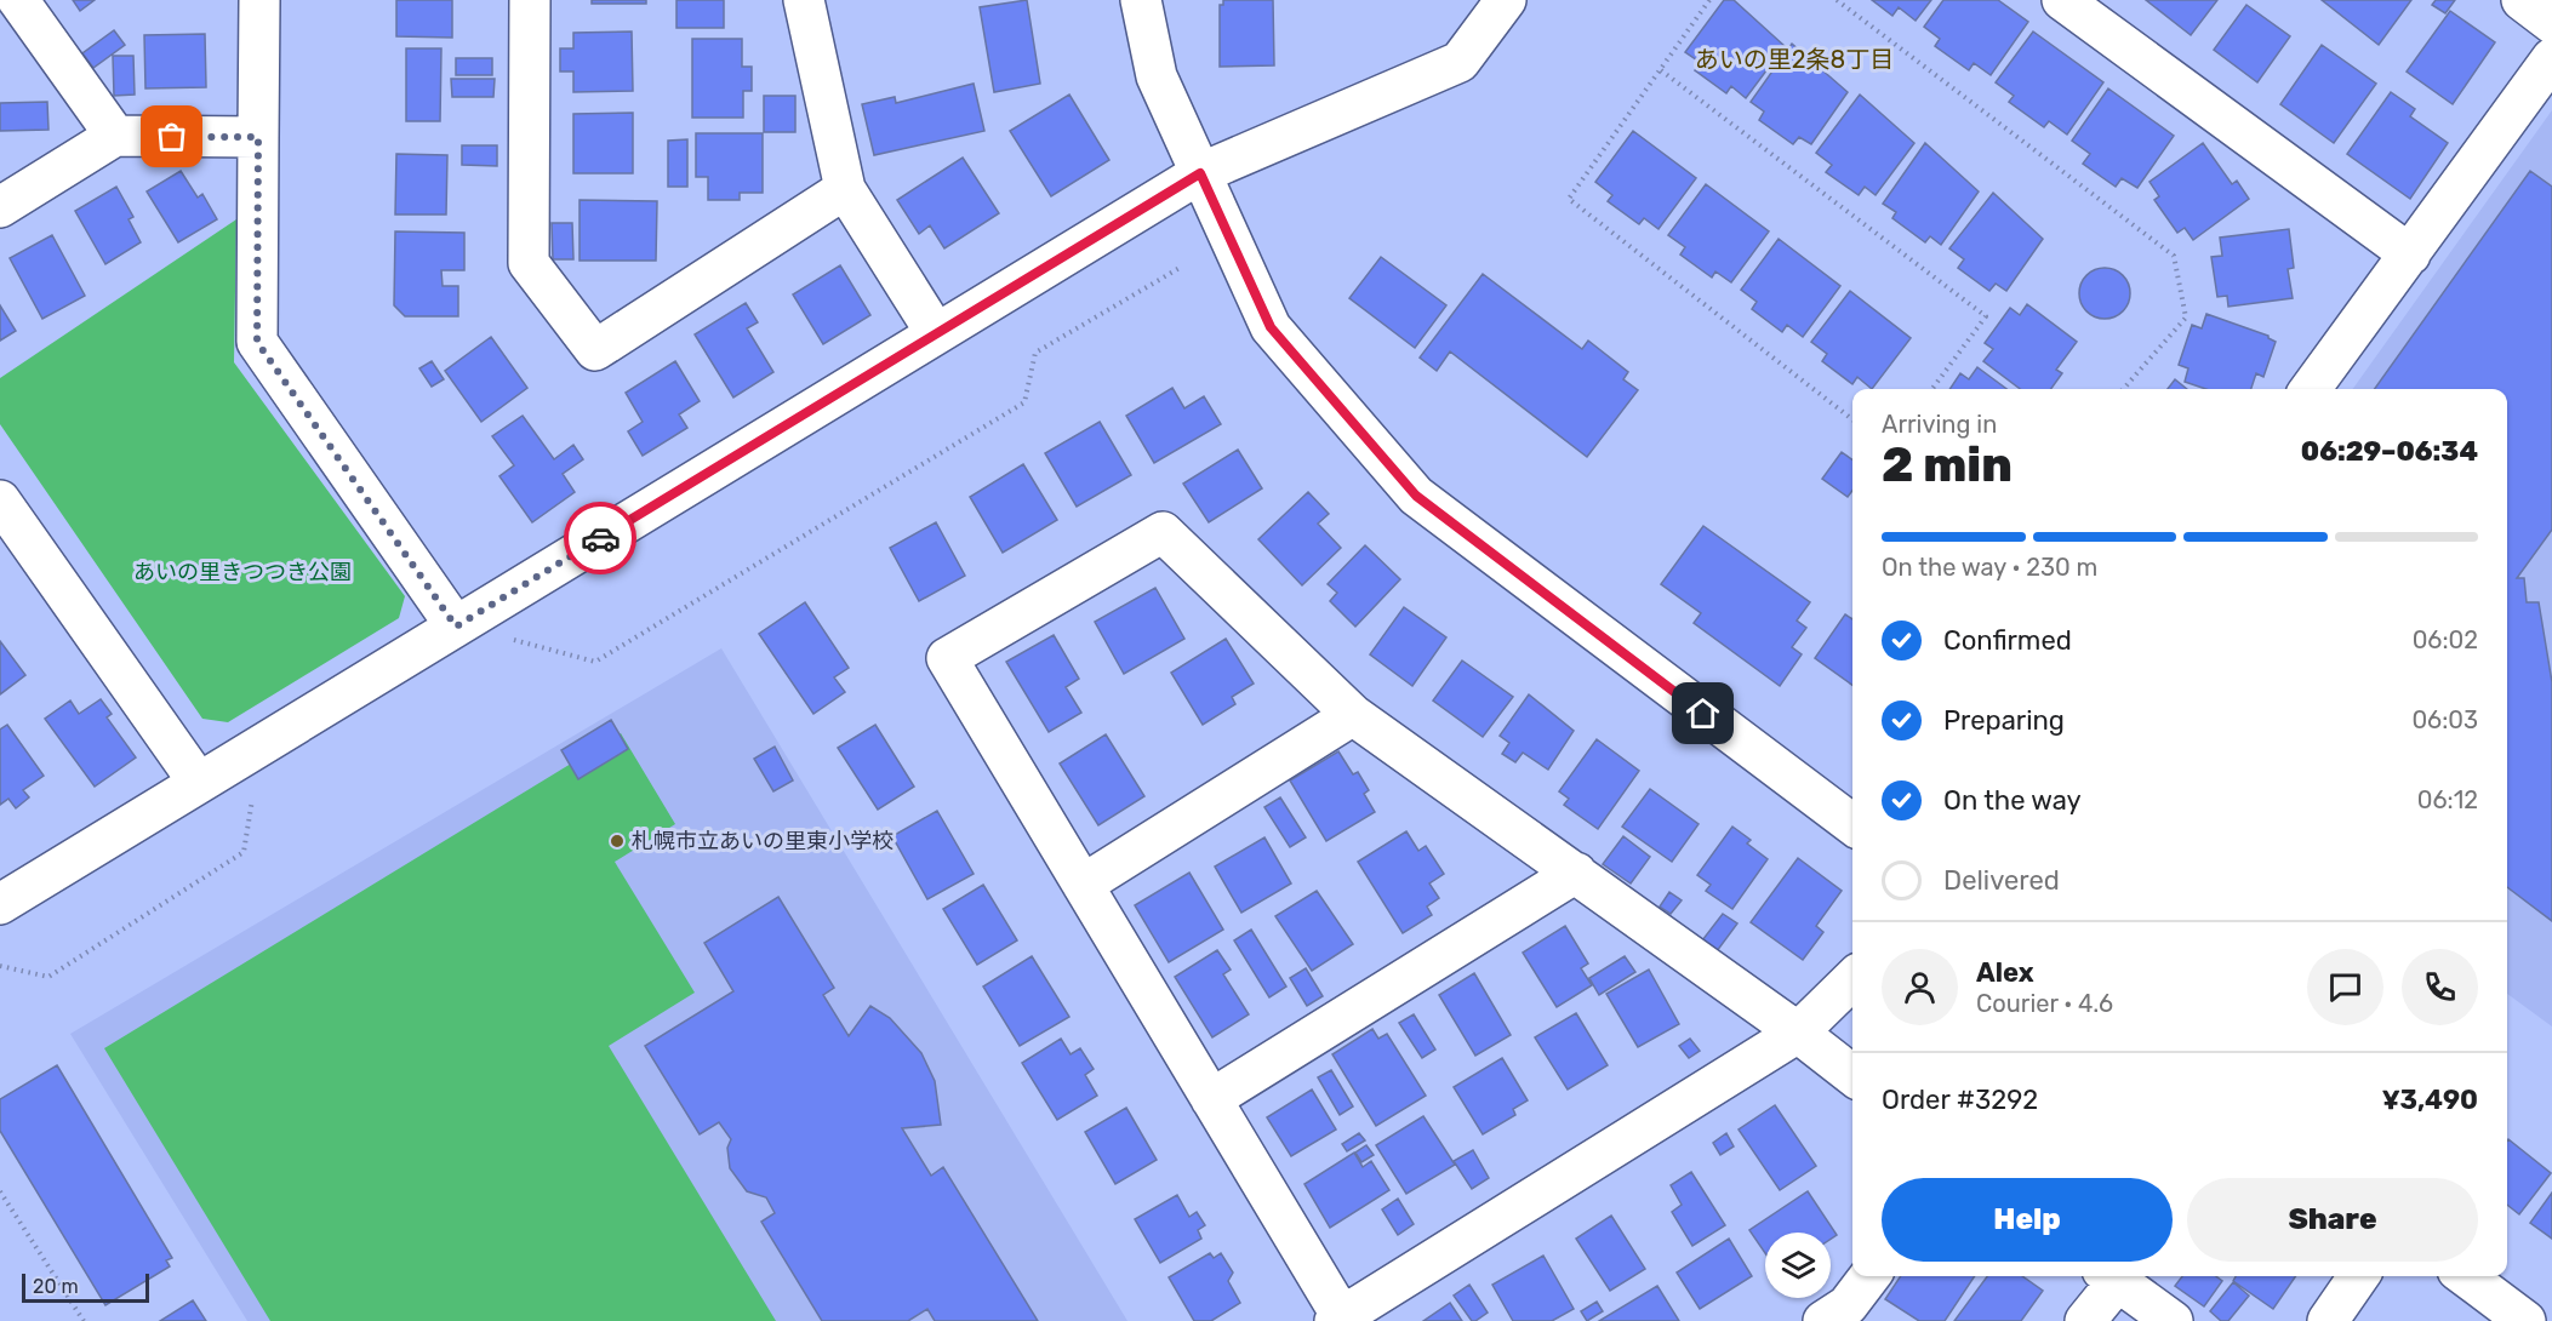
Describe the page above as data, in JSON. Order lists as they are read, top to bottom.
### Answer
{
  "districts": ["あいの里2条8丁目"],
  "parks": ["あいの里きつつき公園"],
  "places": ["札幌市立あいの里東小学校"],
  "scale_bar": "20 m",
  "page": {
    "heading": ["2 min", "Arriving in", "06:29–06:34"],
    "panel": [
      "Alex",
      "Courier · 4.6",
      "Order #3292",
      "¥3,490"
    ],
    "bar": "On the way · 230 m",
    "list": [
      ["Confirmed", "06:02"],
      ["Preparing", "06:03"],
      ["On the way", "06:12"],
      "Delivered"
    ],
    "buttons": ["Help", "Share"],
    "scale": "20 m"
  }
}
